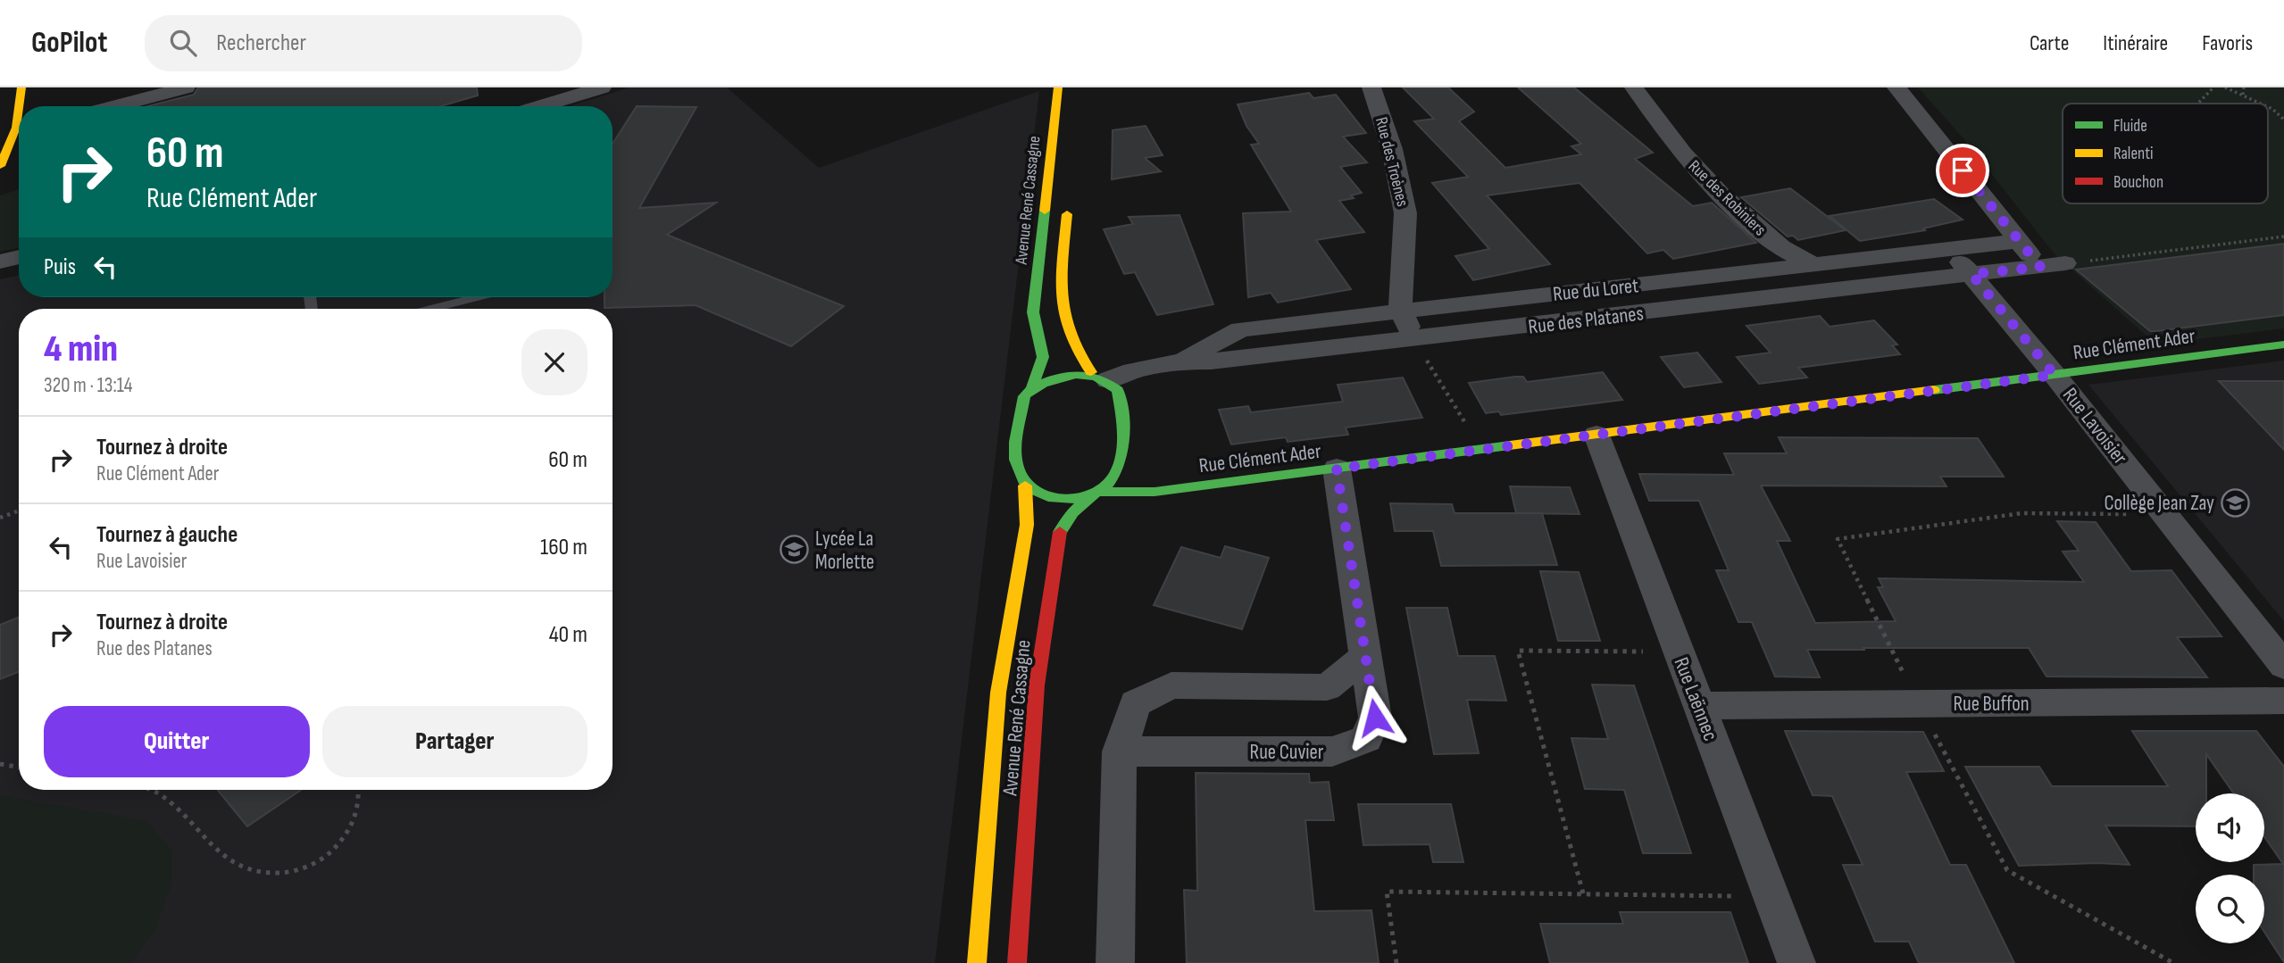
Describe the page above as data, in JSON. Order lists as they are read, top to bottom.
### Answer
{
  "streets": {
    "main road": ["Avenue René Cassagne", "Rue Clément Ader"],
    "street": [
      "Rue des Troènes",
      "Rue des Robiniers",
      "Rue du Loret",
      "Rue des Platanes",
      "Rue Lavoisier",
      "Rue Laënnec",
      "Rue Buffon",
      "Rue Cuvier"
    ]
  },
  "crossings": [
    ["Rue des Troènes", "Rue du Loret"],
    ["Rue des Robiniers", "Rue du Loret"],
    ["Rue des Robiniers", "Rue des Platanes"],
    ["Avenue René Cassagne", "Rue des Platanes"],
    ["Avenue René Cassagne", "Rue Clément Ader"],
    ["Rue du Loret", "Rue des Platanes"],
    ["Rue du Loret", "Rue Lavoisier"],
    ["Rue des Platanes", "Rue Clément Ader"],
    ["Rue des Platanes", "Rue Lavoisier"],
    ["Rue Clément Ader", "Rue Lavoisier"],
    ["Rue Clément Ader", "Rue Laënnec"],
    ["Rue Clément Ader", "Rue Cuvier"],
    ["Rue Laënnec", "Rue Buffon"]
  ],
  "places": {
    "school or university": ["Collège Jean Zay", "Lycée La Morlette"]
  },
  "legend": ["Fluide", "Ralenti", "Bouchon"],
  "page": {
    "header": "GoPilot",
    "search": "Rechercher",
    "nav": ["Carte", "Itinéraire", "Favoris"],
    "turn": ["60 m", "Rue Clément Ader"],
    "then": "Puis",
    "heading": ["4 min", "320 m · 13:14"],
    "list": [
      {
        "name": "Tournez à droite",
        "note": "Rue Clément Ader",
        "value": "60 m"
      },
      {
        "name": "Tournez à gauche",
        "note": "Rue Lavoisier",
        "value": "160 m"
      },
      {
        "name": "Tournez à droite",
        "note": "Rue des Platanes",
        "value": "40 m"
      }
    ],
    "buttons": ["Quitter", "Partager"]
  }
}
